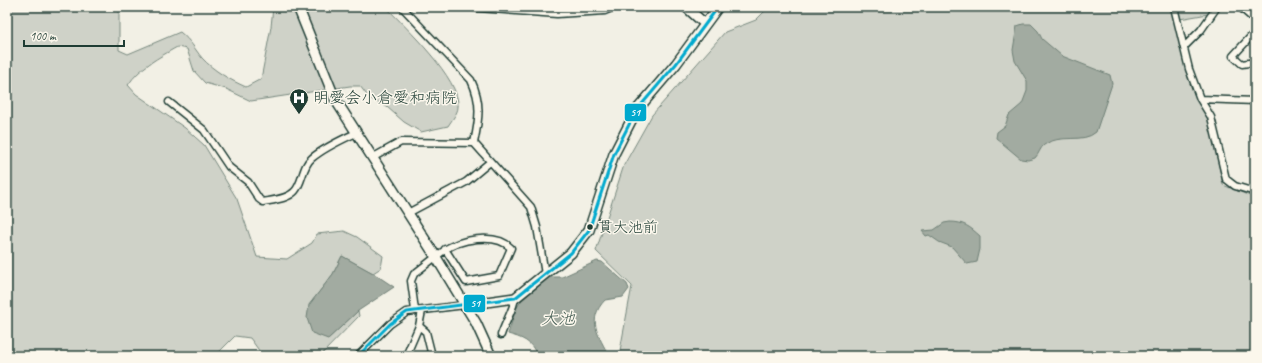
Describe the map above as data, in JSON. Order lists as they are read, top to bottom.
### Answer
{
  "water": ["大池"],
  "places": {
    "hospital": ["明愛会小倉愛和病院"],
    "other": ["貫大池前"]
  },
  "lines": ["transit line 51"],
  "scale_bar": "100 m"
}
